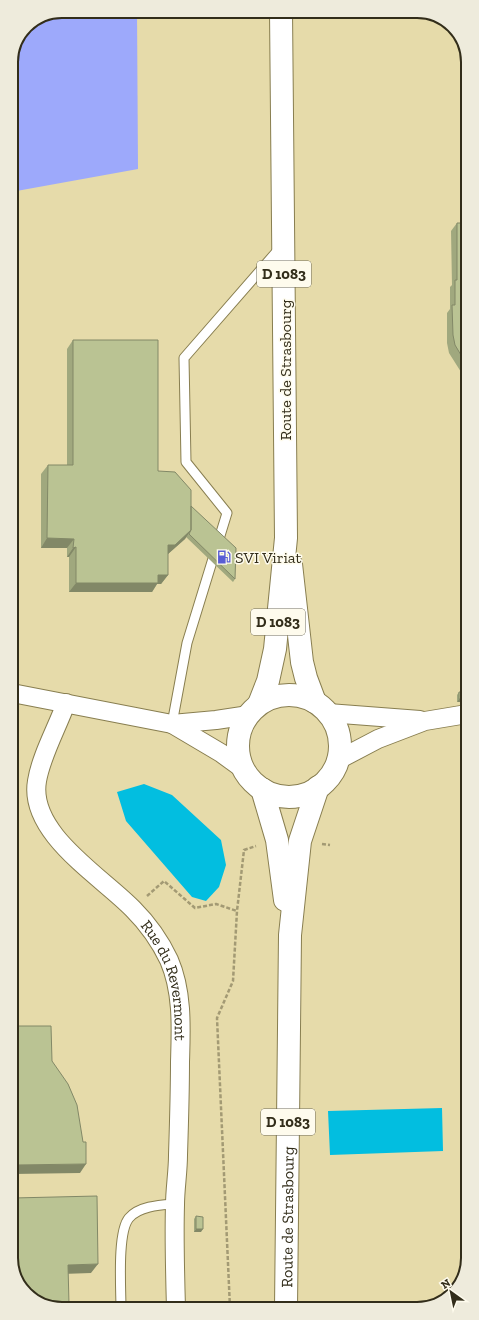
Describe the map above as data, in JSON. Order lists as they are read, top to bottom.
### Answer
{
  "streets": {
    "main road": ["D 1083", "Route de Strasbourg"],
    "street": ["Rue du Revermont"]
  },
  "places": {
    "fuel station": ["SVI Viriat"]
  },
  "north": "top left"
}
